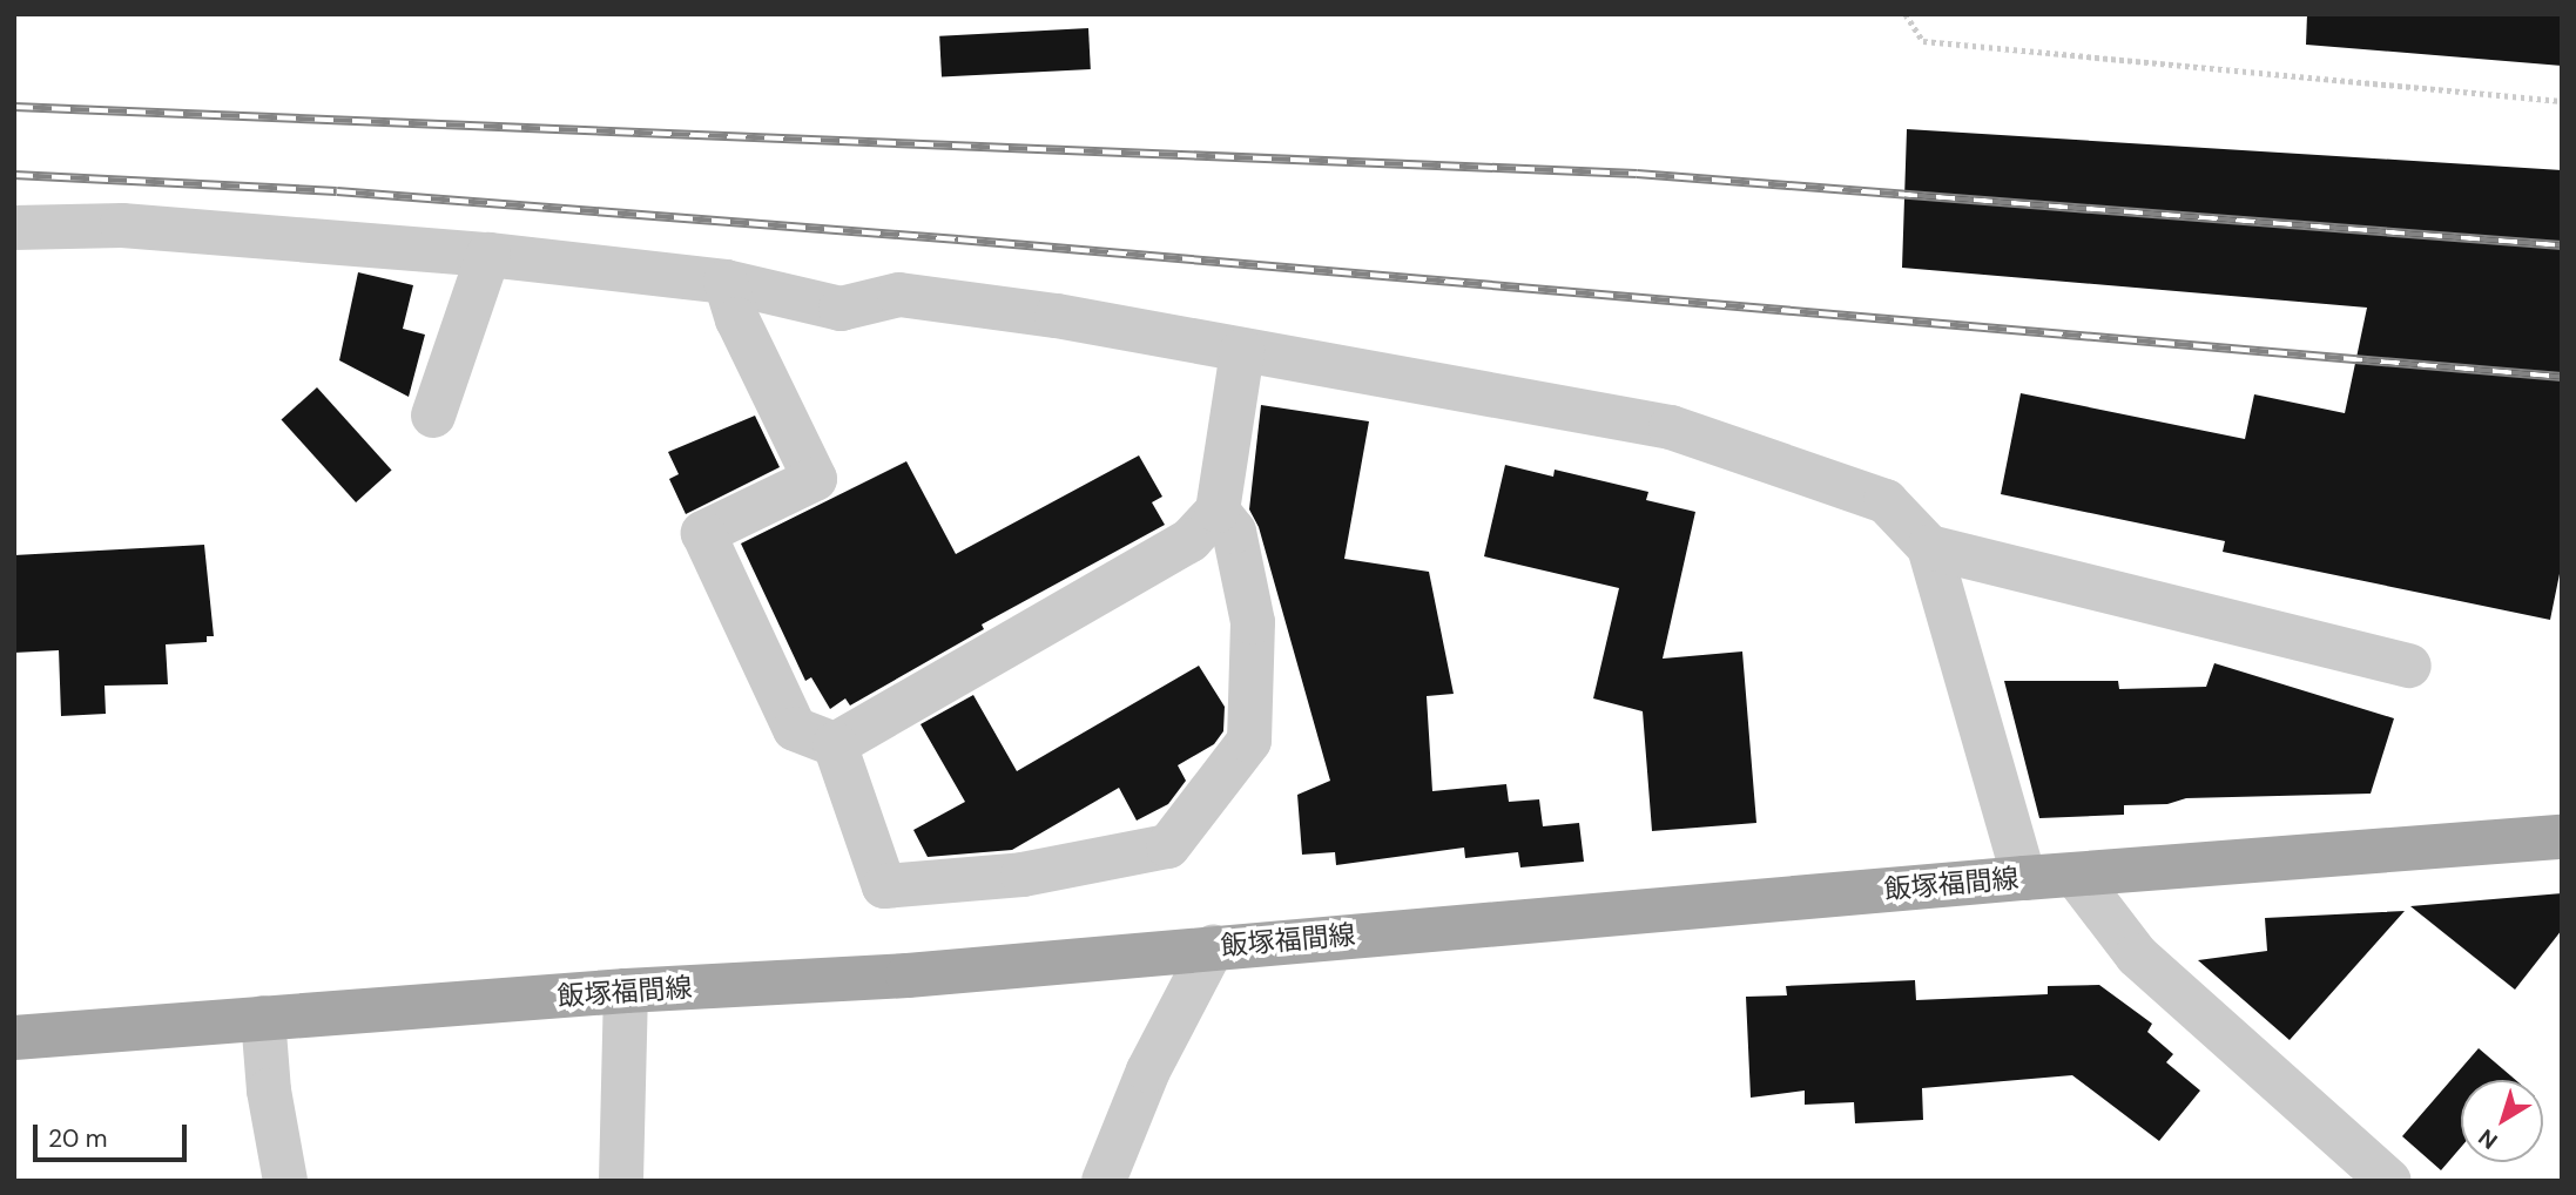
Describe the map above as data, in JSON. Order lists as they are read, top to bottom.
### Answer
{
  "streets": {
    "main road": ["飯塚福間線"]
  },
  "scale_bar": "20 m",
  "north": "bottom left"
}
